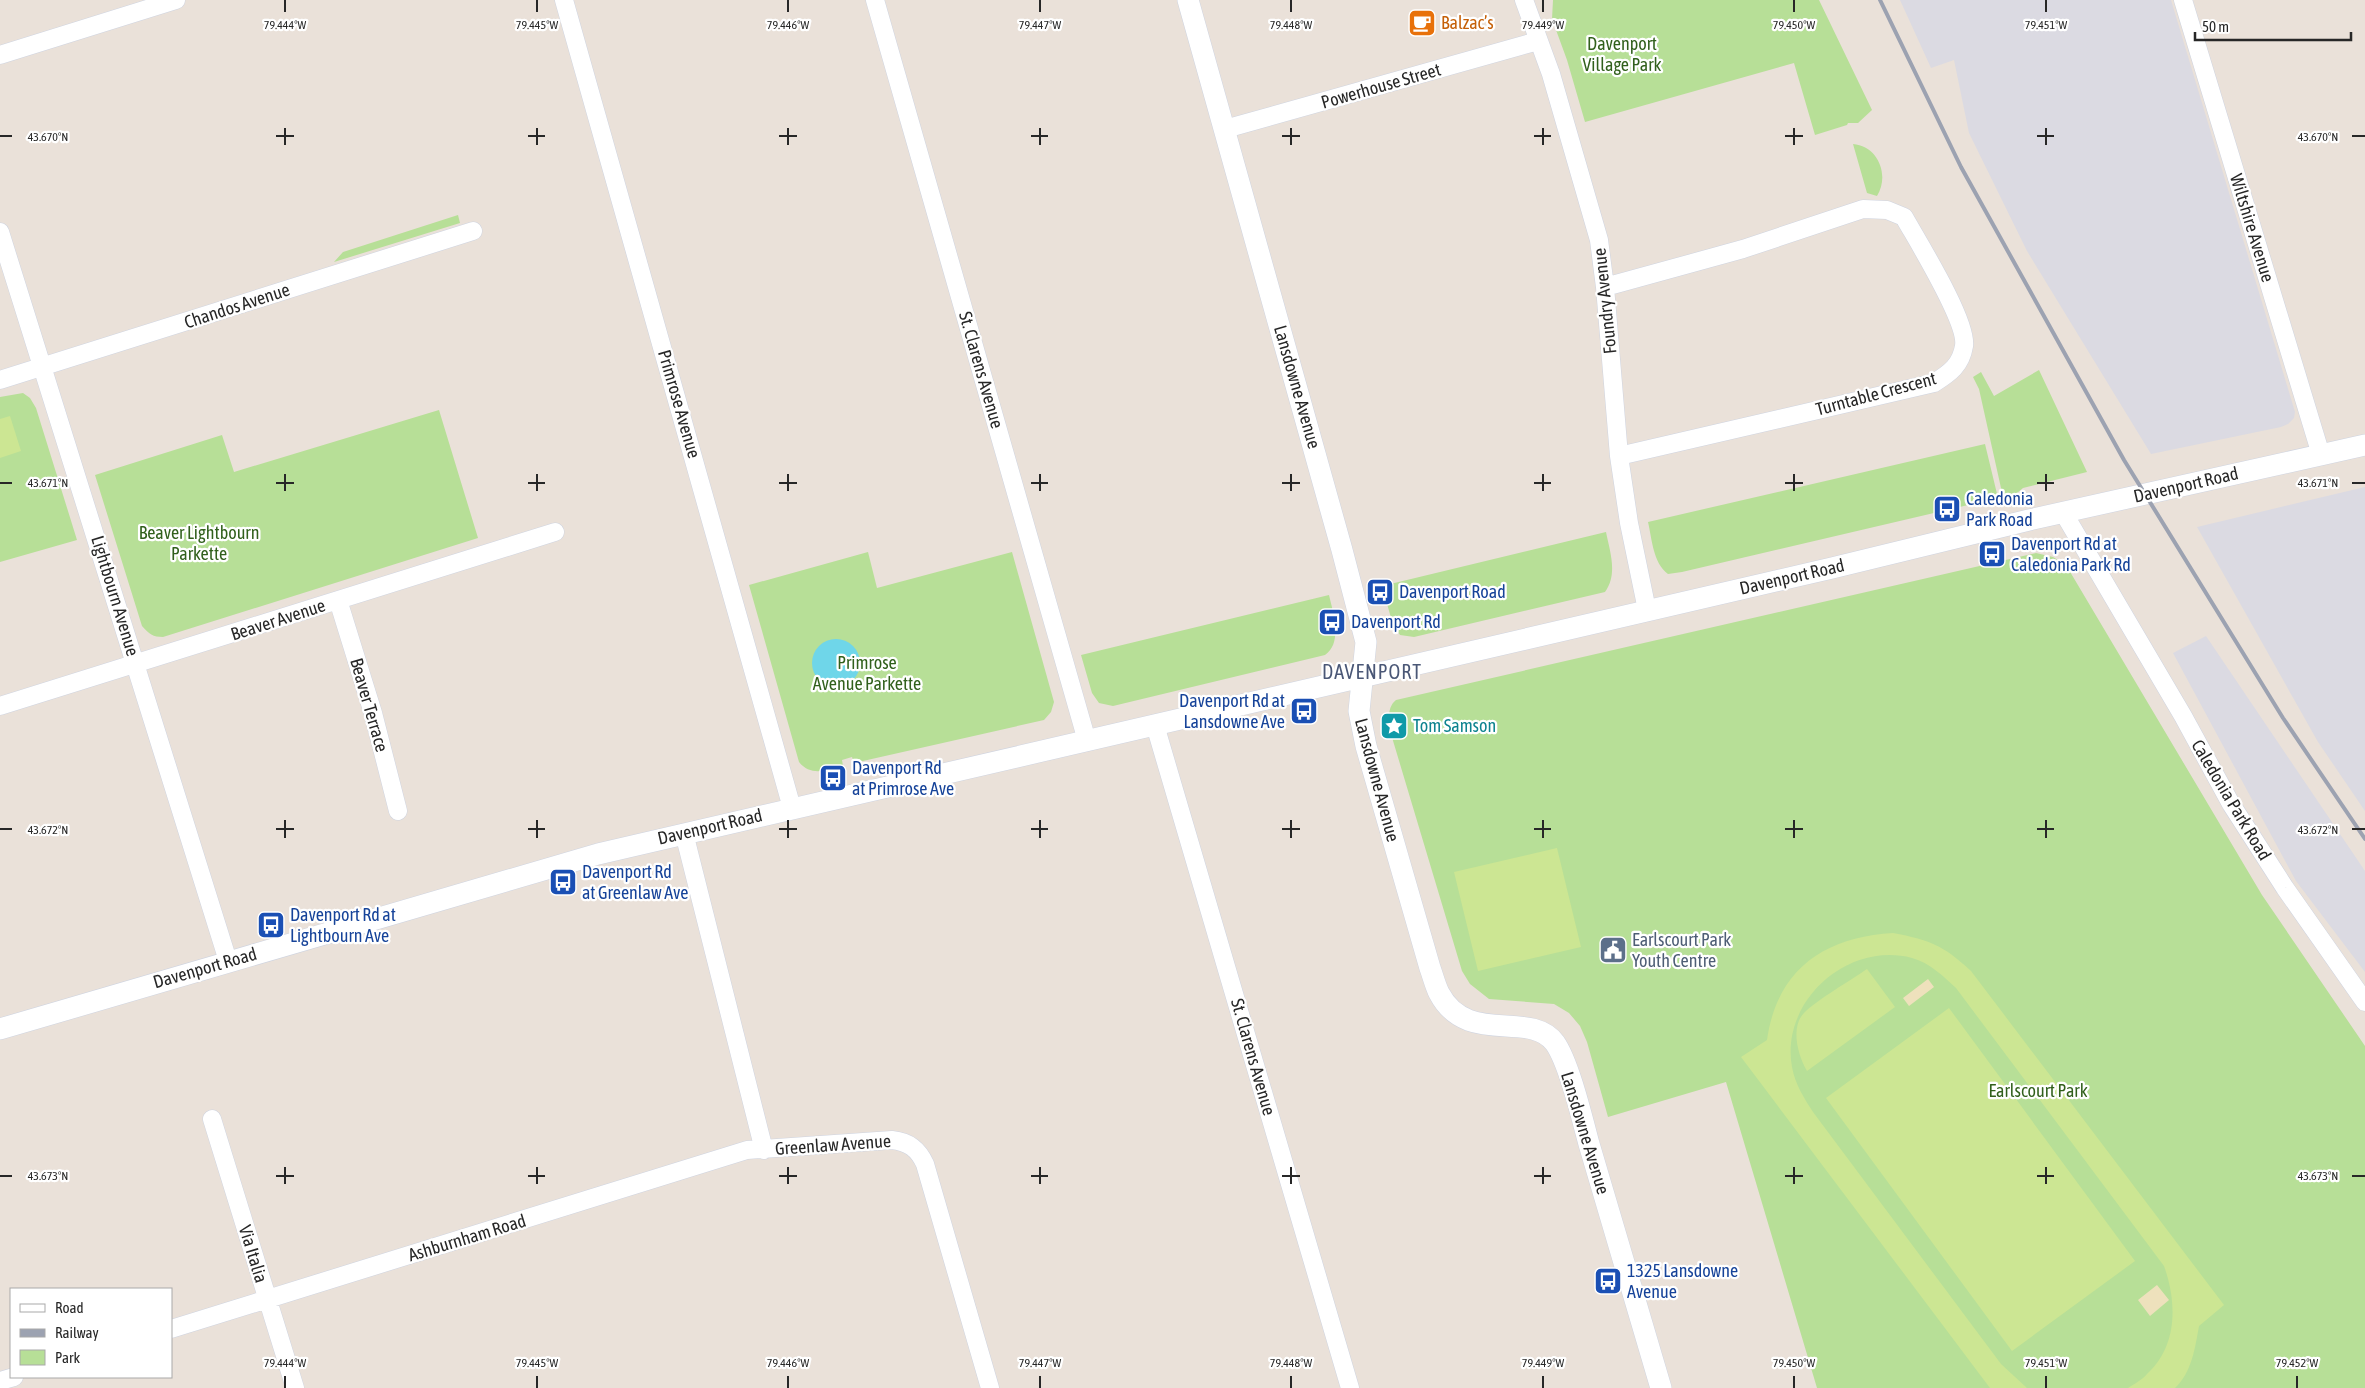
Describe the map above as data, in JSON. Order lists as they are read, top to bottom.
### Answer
{
  "streets": {
    "street": [
      "Powerhouse Street",
      "Wiltshire Avenue",
      "Foundry Avenue",
      "Chandos Avenue",
      "St. Clarens Avenue",
      "Lansdowne Avenue",
      "Turntable Crescent",
      "Primrose Avenue",
      "Davenport Road",
      "Lightbourn Avenue",
      "Beaver Avenue",
      "Beaver Terrace",
      "Caledonia Park Road",
      "Greenlaw Avenue",
      "Ashburnham Road",
      "Via Italia"
    ]
  },
  "crossings": [
    ["Powerhouse Street", "Foundry Avenue"],
    ["Powerhouse Street", "Lansdowne Avenue"],
    ["Wiltshire Avenue", "Davenport Road"],
    ["Foundry Avenue", "Turntable Crescent"],
    ["Foundry Avenue", "Davenport Road"],
    ["Chandos Avenue", "Lightbourn Avenue"],
    ["St. Clarens Avenue", "Davenport Road"],
    ["Lansdowne Avenue", "Davenport Road"],
    ["Primrose Avenue", "Davenport Road"],
    ["Davenport Road", "Lightbourn Avenue"],
    ["Davenport Road", "Caledonia Park Road"],
    ["Davenport Road", "Greenlaw Avenue"],
    ["Lightbourn Avenue", "Beaver Avenue"],
    ["Beaver Avenue", "Beaver Terrace"],
    ["Greenlaw Avenue", "Ashburnham Road"],
    ["Ashburnham Road", "Via Italia"]
  ],
  "districts": ["DAVENPORT"],
  "parks": [
    "Davenport Village Park",
    "Beaver Lightbourn Parkette",
    "Primrose Avenue Parkette",
    "Earlscourt Park"
  ],
  "places": {
    "cafe": ["Balzac’s"],
    "bus stop": [
      "Caledonia Park Road",
      "Davenport Rd at Caledonia Park Rd",
      "Davenport Road",
      "Davenport Rd",
      "Davenport Rd at Lansdowne Ave",
      "Davenport Rd at Primrose Ave",
      "Davenport Rd at Greenlaw Ave",
      "Davenport Rd at Lightbourn Ave",
      "1325 Lansdowne Avenue"
    ],
    "place": ["Tom Samson"],
    "public building": ["Earlscourt Park Youth Centre"]
  },
  "legend": ["Road", "Railway", "Park"],
  "scale_bar": "50 m",
  "coordinates": [
    "79.444°W",
    "79.445°W",
    "79.446°W",
    "79.447°W",
    "79.448°W",
    "79.449°W",
    "79.450°W",
    "79.451°W",
    "43.670°N",
    "43.671°N",
    "43.672°N",
    "43.673°N",
    "79.452°W"
  ]
}
